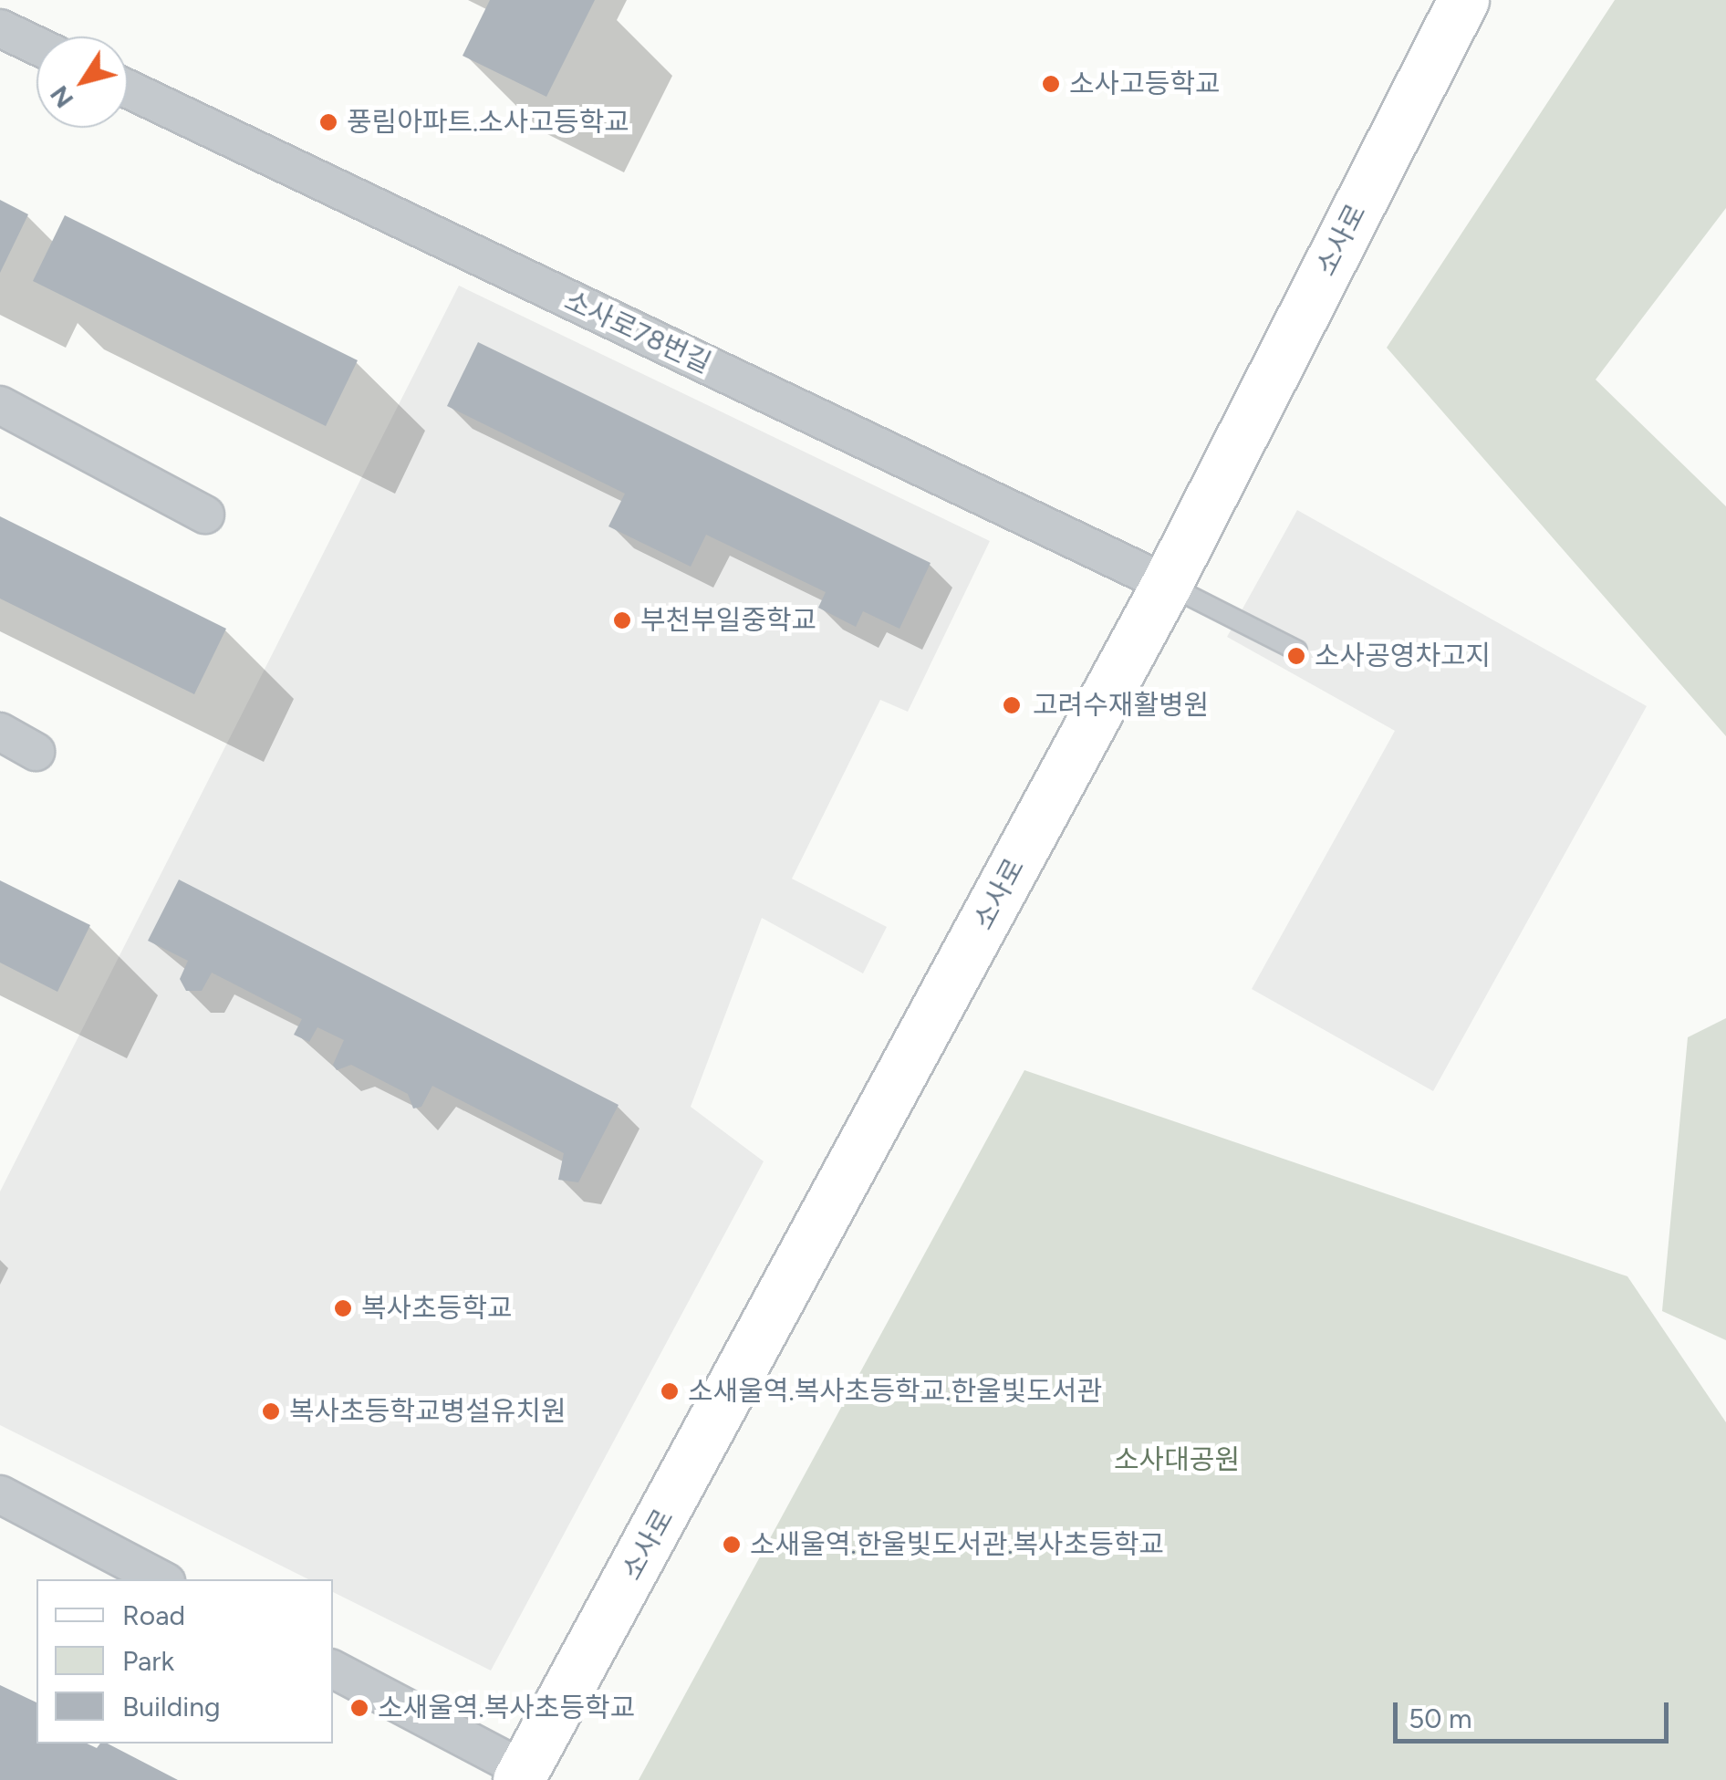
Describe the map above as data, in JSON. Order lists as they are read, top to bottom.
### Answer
{
  "streets": {
    "street": ["소사로", "소사로78번길"]
  },
  "crossings": [
    ["소사로", "소사로78번길"]
  ],
  "parks": ["소사대공원"],
  "places": [
    "소사고등학교",
    "풍림아파트.소사고등학교",
    "부천부일중학교",
    "소사공영차고지",
    "고려수재활병원",
    "복사초등학교",
    "소새울역.복사초등학교.한울빛도서관",
    "복사초등학교병설유치원",
    "소새울역.한울빛도서관.복사초등학교",
    "소새울역.복사초등학교"
  ],
  "legend": ["Road", "Park", "Building"],
  "scale_bar": "50 m",
  "north": "bottom left"
}
